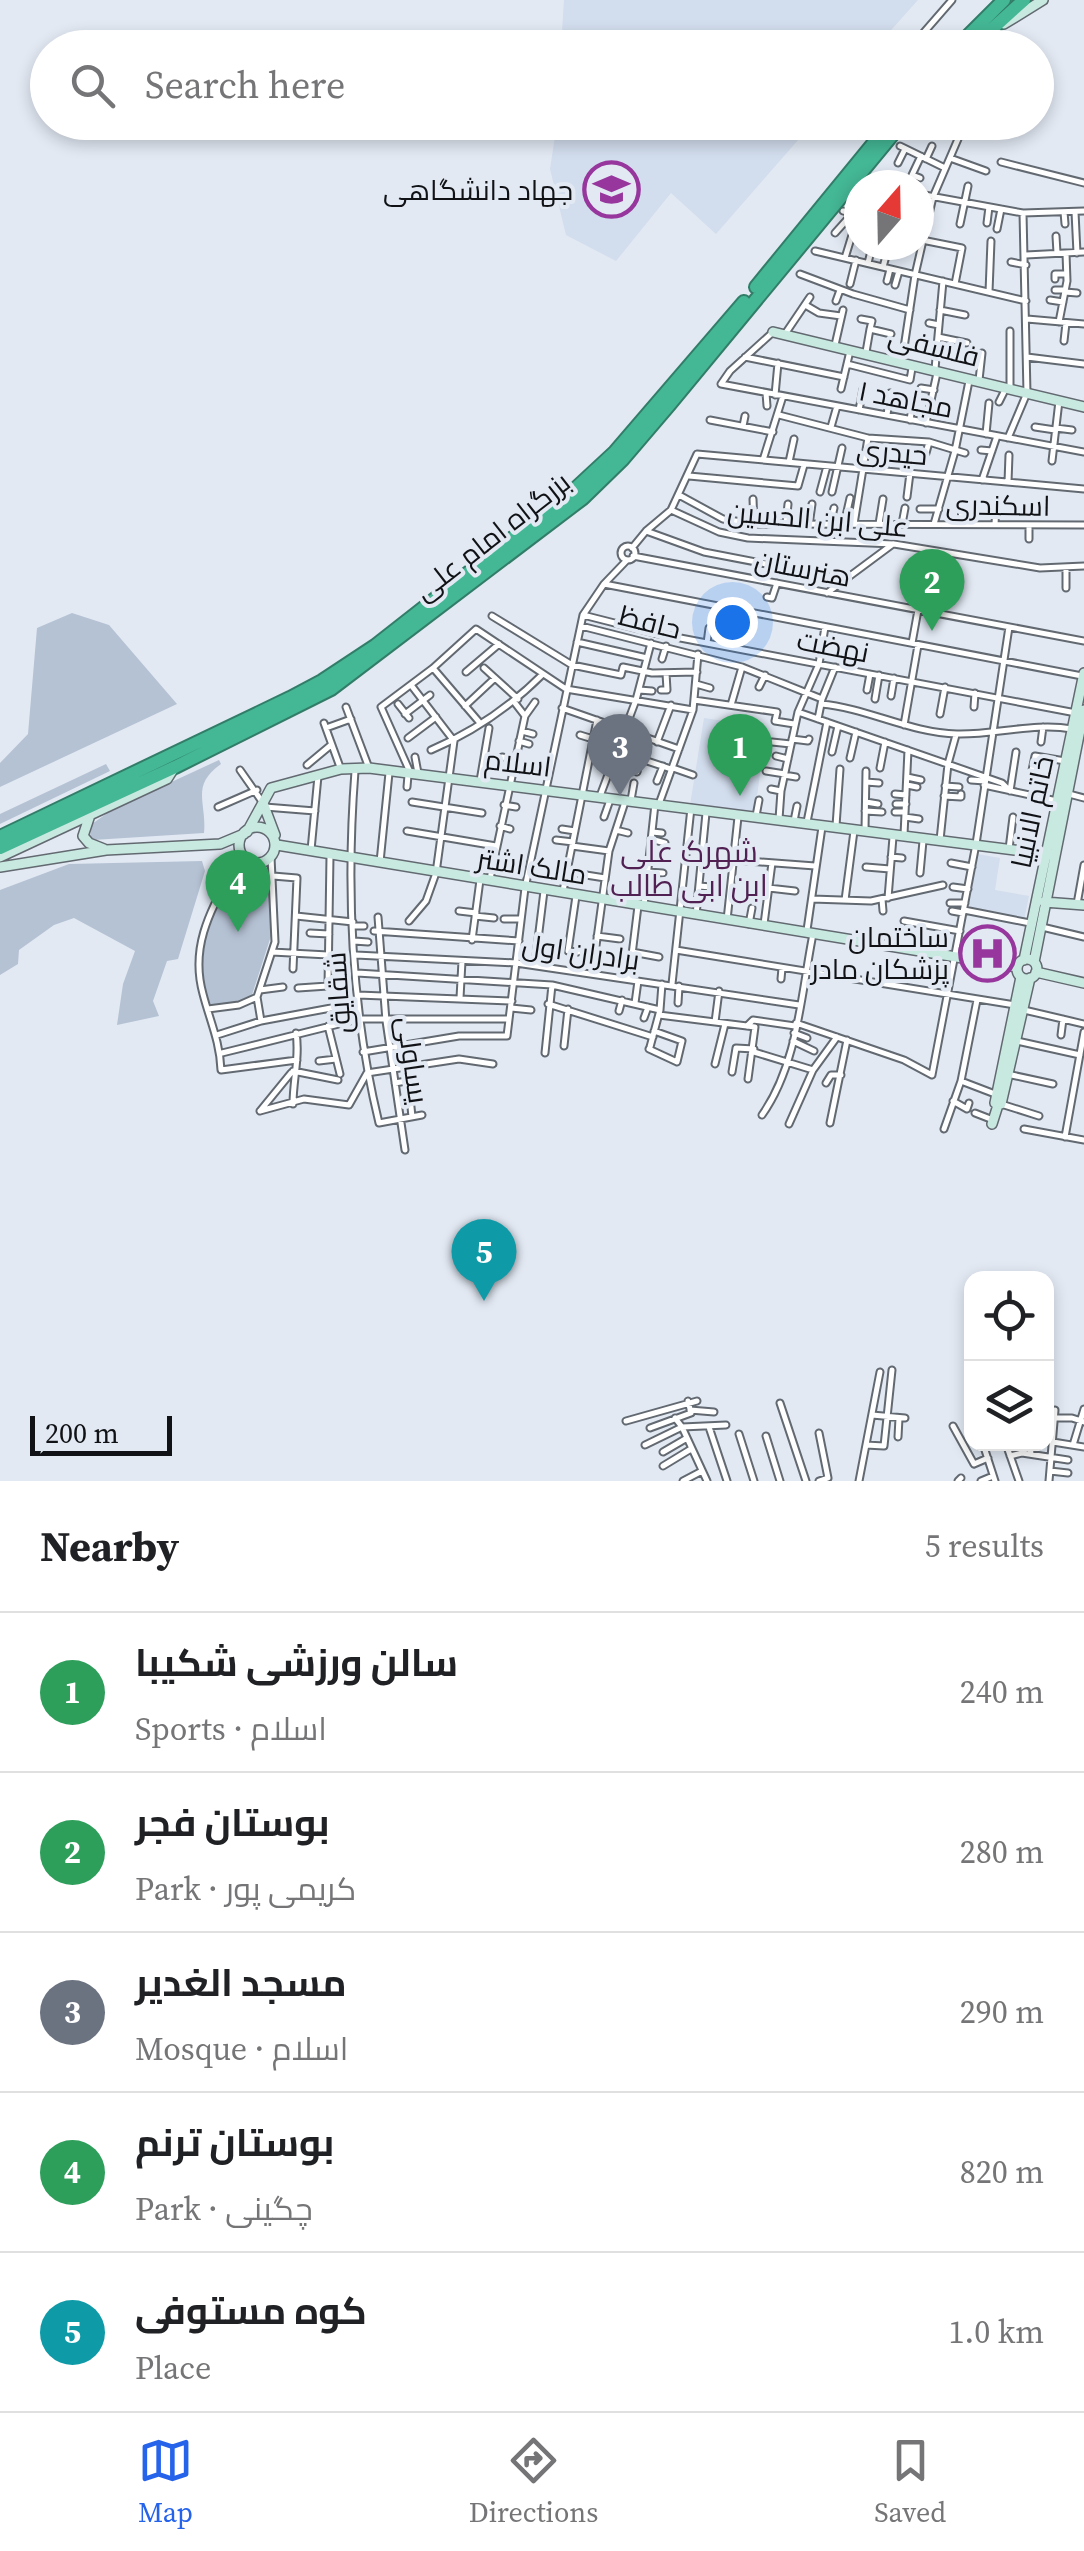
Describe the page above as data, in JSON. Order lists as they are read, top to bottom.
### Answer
{
  "streets": {
    "highway": ["بزرگراه امام علی"],
    "street": [
      "فلسفی",
      "مجاهد ۱",
      "حیدری",
      "اسکندری",
      "علی ابن الحسین",
      "هنرستان",
      "حافظ",
      "نهضت",
      "اسلام",
      "خاتم الانبیا",
      "مالک اشتر",
      "برادران اول",
      "شقایق",
      "یساولی"
    ]
  },
  "crossings": [
    ["حافظ", "نهضت"],
    ["حافظ", "خاتم الانبیا"],
    ["نهضت", "خاتم الانبیا"],
    ["اسلام", "خاتم الانبیا"],
    ["اسلام", "شقایق"],
    ["خاتم الانبیا", "مالک اشتر"],
    ["مالک اشتر", "شقایق"],
    ["برادران اول", "شقایق"],
    ["برادران اول", "یساولی"],
    ["شقایق", "یساولی"]
  ],
  "districts": ["شهرک علی ابن ابی طالب"],
  "places": {
    "school or university": ["جهاد دانشگاهی"],
    "hospital": ["ساختمان پزشکان مادر"]
  },
  "scale_bar": "200 m",
  "north": "top",
  "page": {
    "search": "Search here",
    "pins": [
      "2",
      "1",
      "3",
      "4",
      "5"
    ],
    "scale": "200 m",
    "heading": ["Nearby", "5 results"],
    "list": [
      {
        "mark": "1",
        "name": "سالن ورزشی شکیبا",
        "note": "Sports · اسلام",
        "value": "240 m"
      },
      {
        "mark": "2",
        "name": "بوستان فجر",
        "note": "Park · کریمی پور",
        "value": "280 m"
      },
      {
        "mark": "3",
        "name": "مسجد الغدیر",
        "note": "Mosque · اسلام",
        "value": "290 m"
      },
      {
        "mark": "4",
        "name": "بوستان ترنم",
        "note": "Park · چگینی",
        "value": "820 m"
      },
      {
        "mark": "5",
        "name": "کوه مستوفی",
        "note": "Place",
        "value": "1.0 km"
      }
    ],
    "nav": ["Map", "Directions", "Saved"]
  }
}
